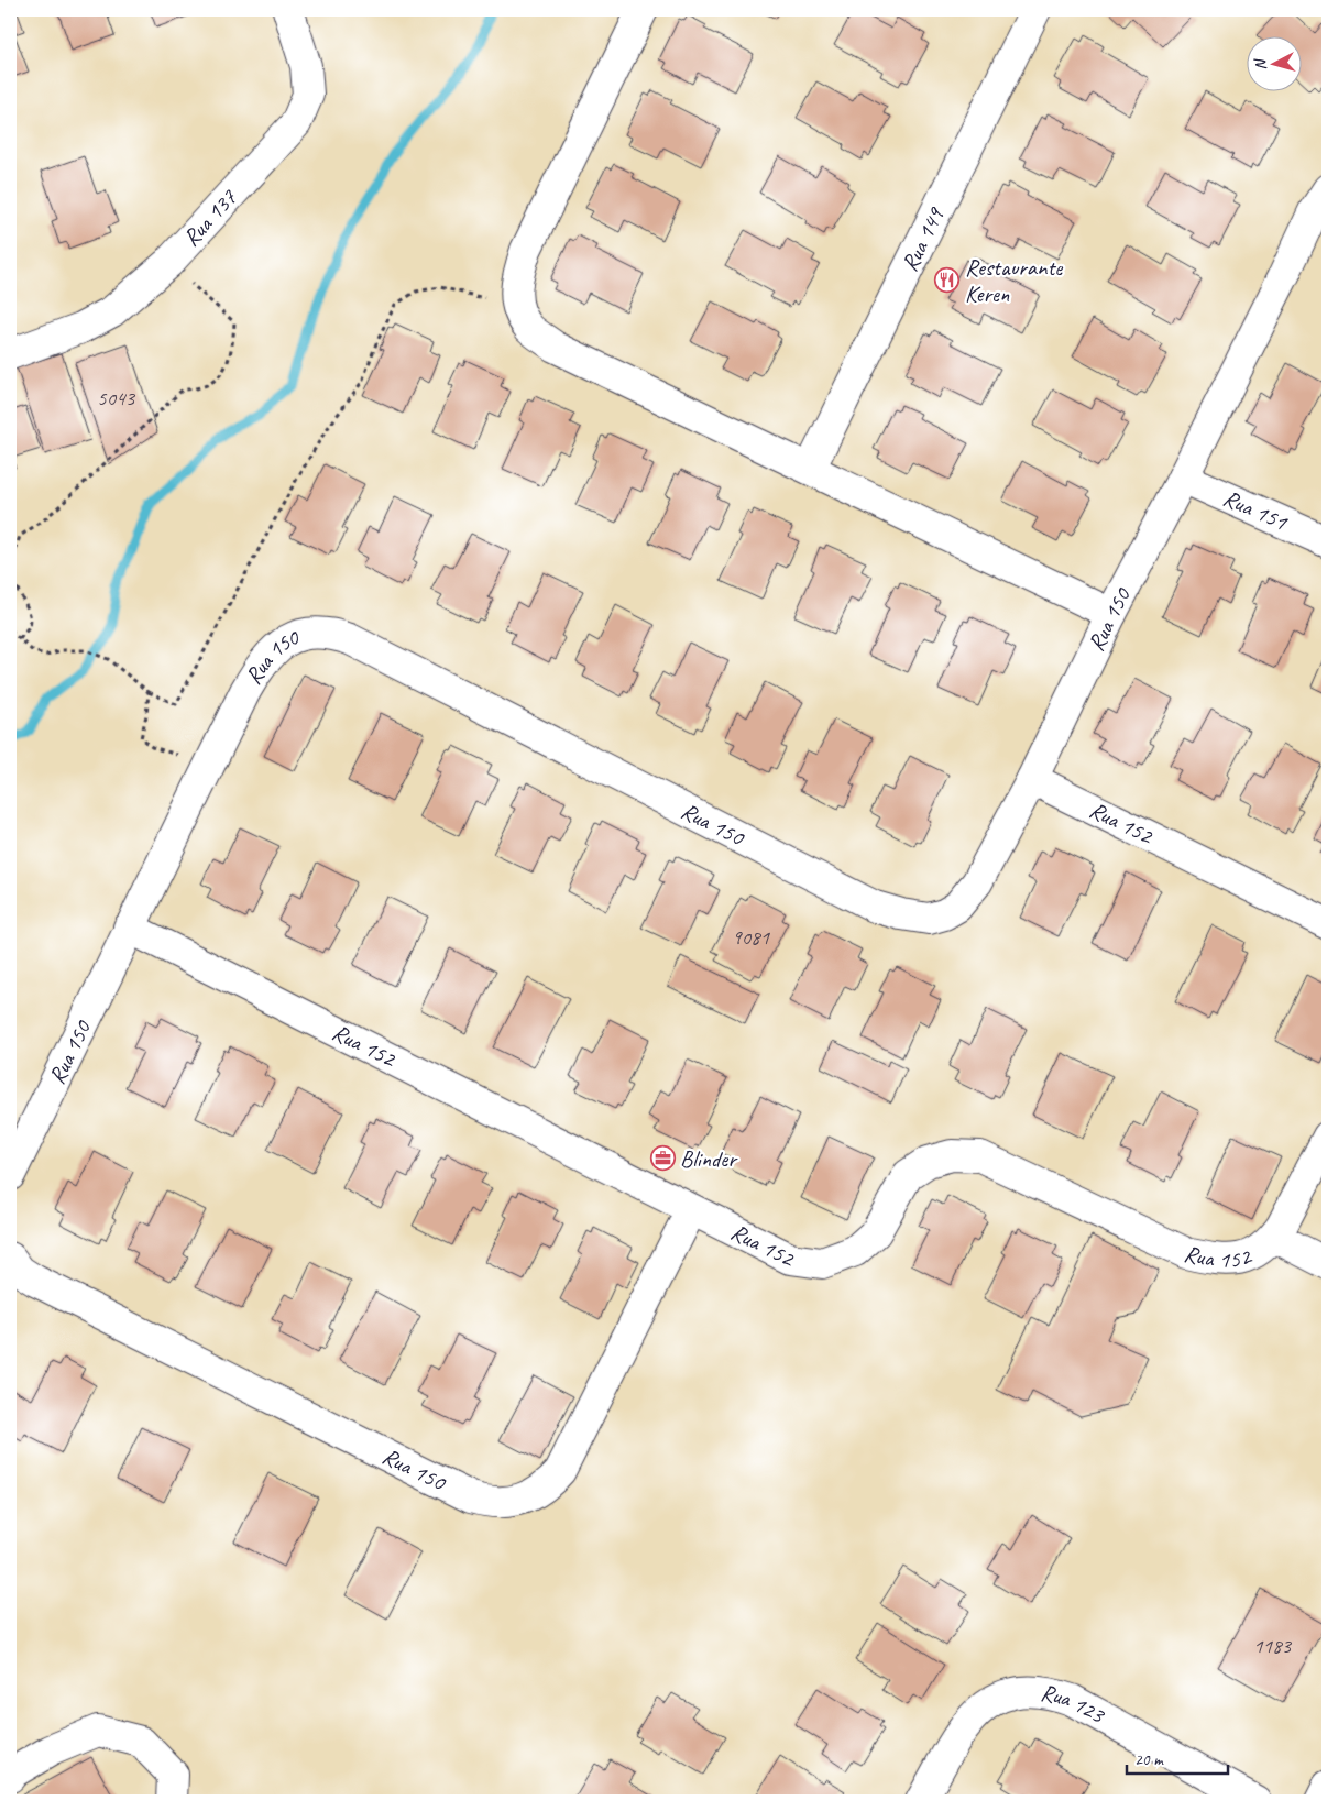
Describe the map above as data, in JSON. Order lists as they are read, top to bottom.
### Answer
{
  "streets": {
    "street": [
      "Rua 137",
      "Rua 149",
      "Rua 151",
      "Rua 150",
      "Rua 152",
      "Rua 123"
    ]
  },
  "crossings": [
    ["Rua 151", "Rua 150"],
    ["Rua 150", "Rua 152"]
  ],
  "places": {
    "restaurant": ["Restaurante Keren"],
    "office": ["Blinder"]
  },
  "house_numbers": ["5043", "9081", "1183"],
  "scale_bar": "20 m",
  "north": "left"
}
